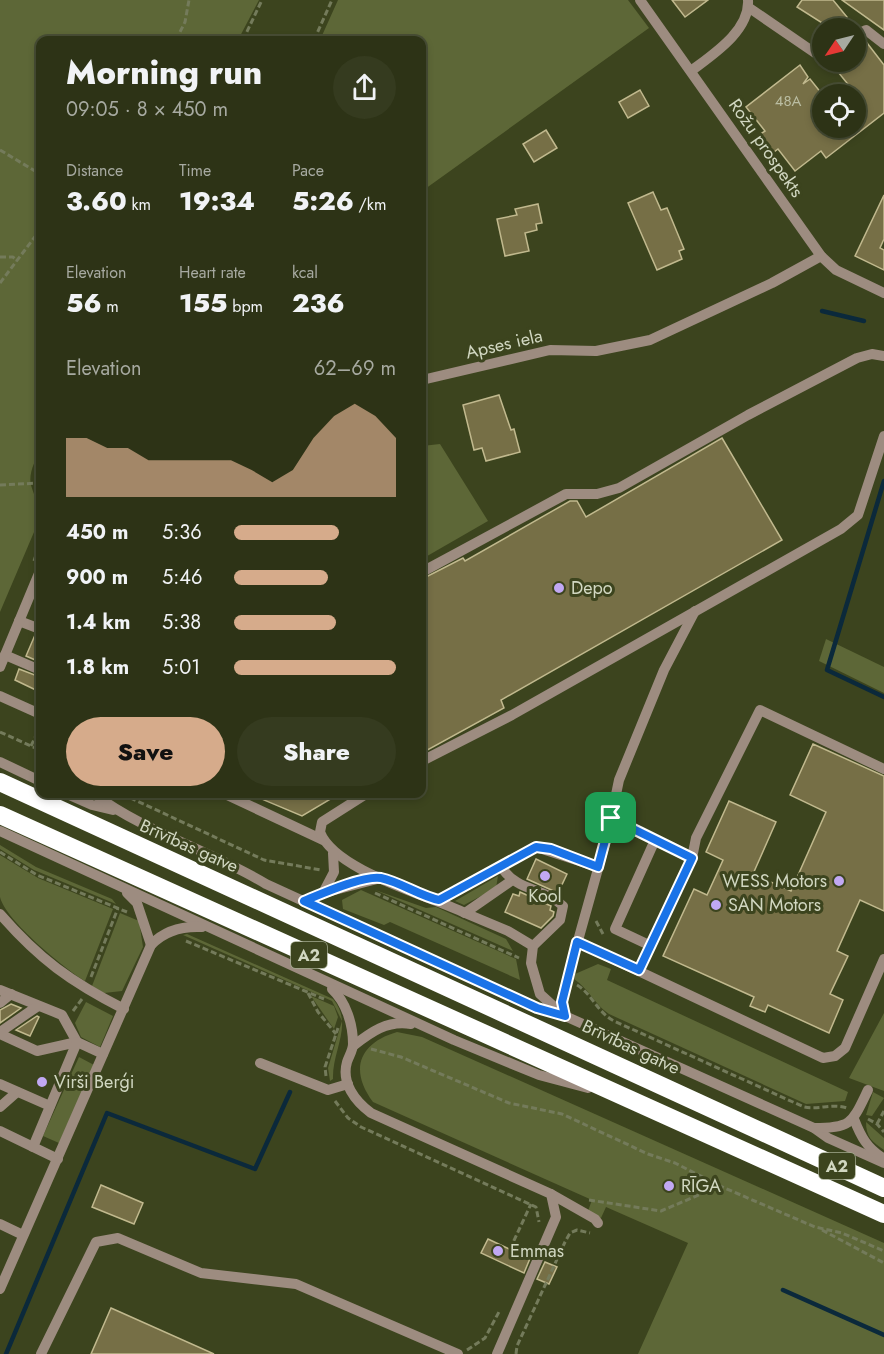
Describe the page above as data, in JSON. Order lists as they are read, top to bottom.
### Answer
{
  "streets": {
    "highway": ["Brīvības gatve", "A2"],
    "street": ["Rožu prospekts", "Apses iela"]
  },
  "crossings": [
    ["Rožu prospekts", "Apses iela"]
  ],
  "places": [
    "Depo",
    "Kool",
    "WESS Motors",
    "SAN Motors",
    "Virši Berģi",
    "RĪGA",
    "Emmas"
  ],
  "house_numbers": ["48A"],
  "north": "bottom left",
  "page": {
    "heading": ["Morning run", "09:05 · 8 × 450 m"],
    "stats": [
      ["Distance", "3.60 km"],
      ["Time", "19:34"],
      ["Pace", "5:26 /km"],
      ["Elevation", "56 m"],
      ["Heart rate", "155 bpm"],
      ["kcal", "236"]
    ],
    "chart": ["Elevation", "62–69 m"],
    "list": [
      {
        "name": "450 m",
        "note": "5:36"
      },
      {
        "name": "900 m",
        "note": "5:46"
      },
      {
        "name": "1.4 km",
        "note": "5:38"
      },
      {
        "name": "1.8 km",
        "note": "5:01"
      }
    ],
    "buttons": ["Save", "Share"]
  }
}
